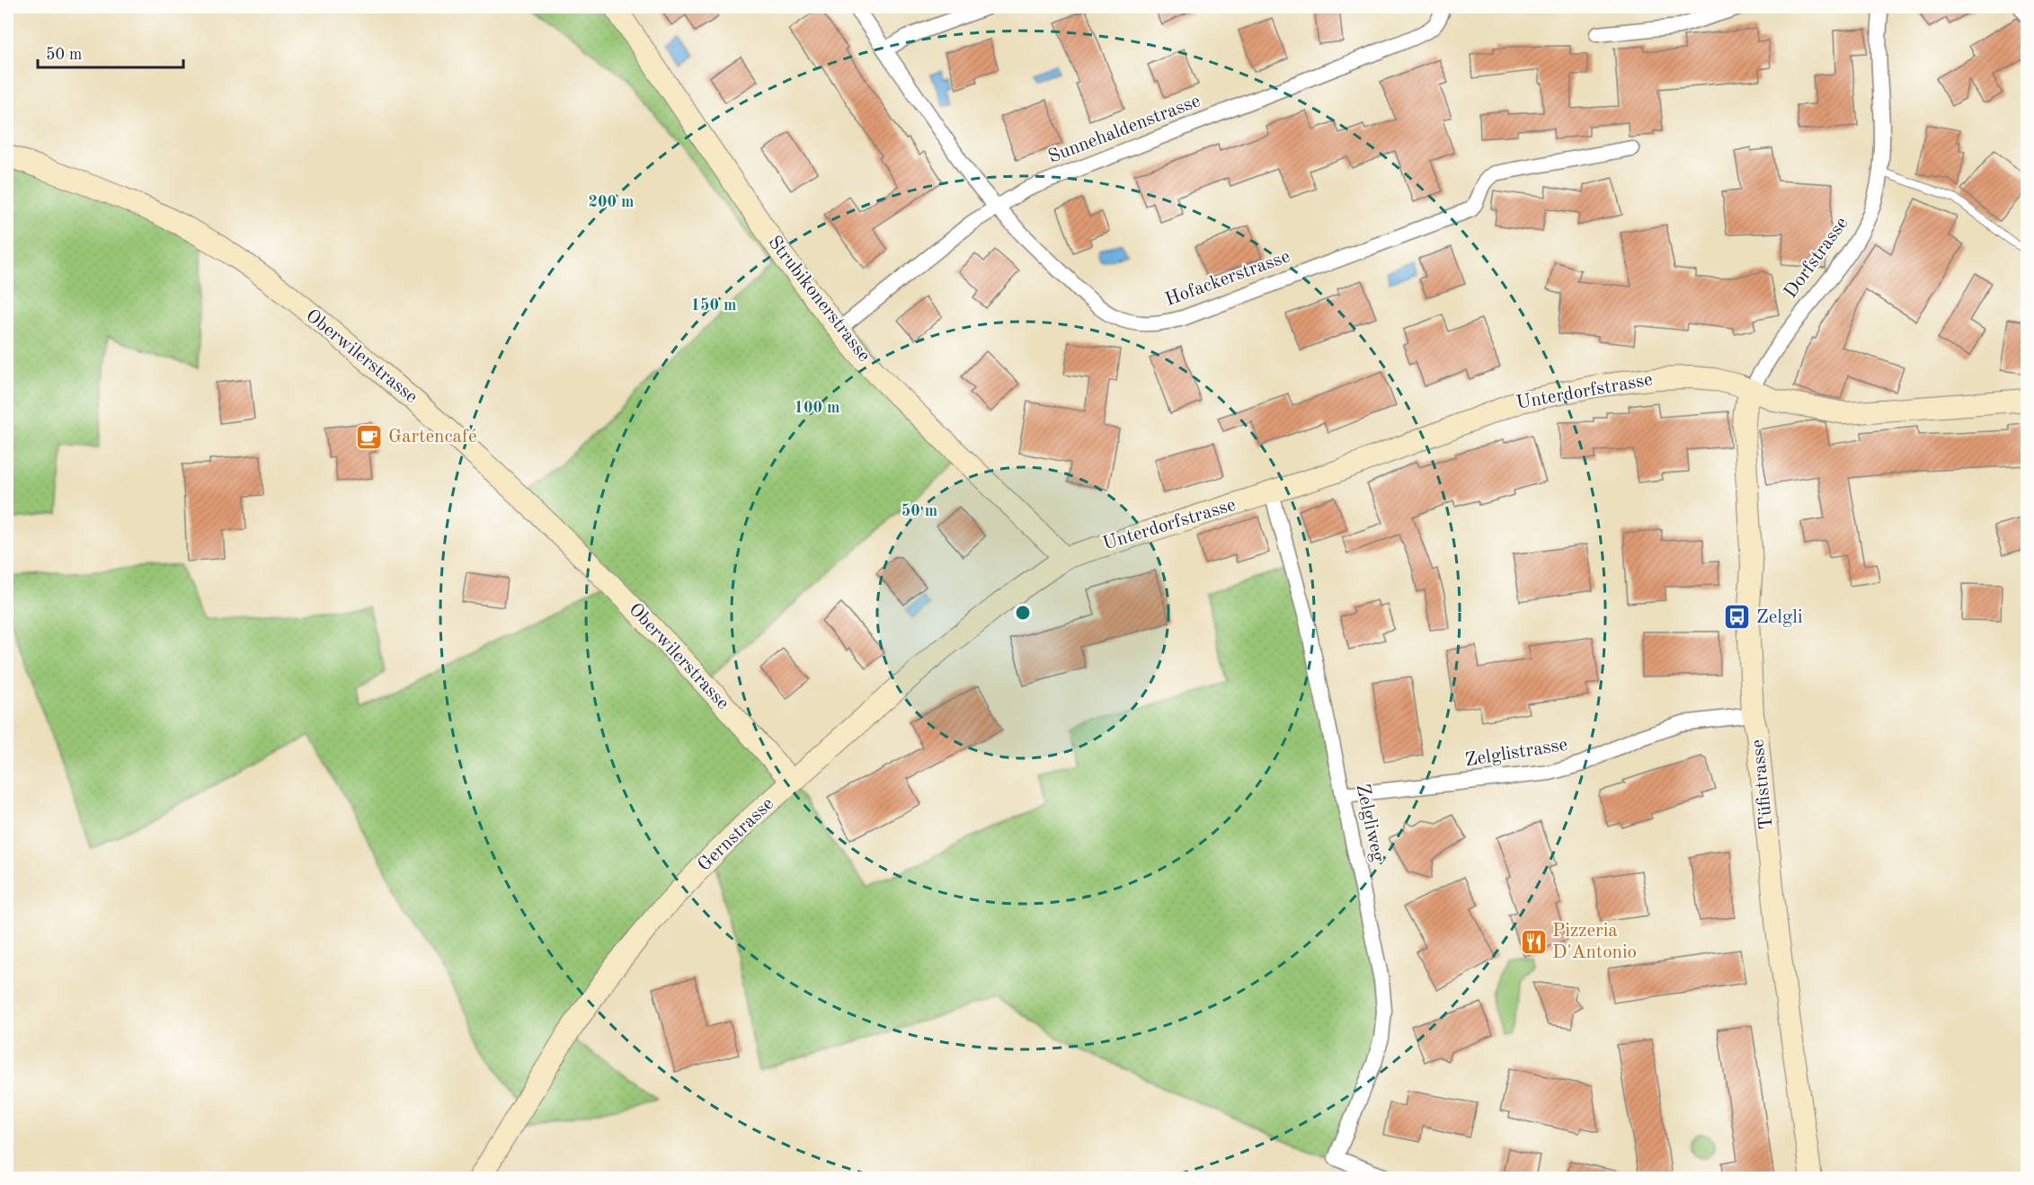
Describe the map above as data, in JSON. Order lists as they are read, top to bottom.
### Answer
{
  "streets": {
    "street": [
      "Sunnehaldenstrasse",
      "Dorfstrasse",
      "Hofackerstrasse",
      "Strubikonerstrasse",
      "Oberwilerstrasse",
      "Unterdorfstrasse",
      "Zelglistrasse",
      "Tüfistrasse",
      "Zelgliweg",
      "Gernstrasse"
    ]
  },
  "crossings": [
    ["Sunnehaldenstrasse", "Hofackerstrasse"],
    ["Sunnehaldenstrasse", "Strubikonerstrasse"],
    ["Dorfstrasse", "Unterdorfstrasse"],
    ["Dorfstrasse", "Tüfistrasse"],
    ["Strubikonerstrasse", "Unterdorfstrasse"],
    ["Strubikonerstrasse", "Gernstrasse"],
    ["Oberwilerstrasse", "Gernstrasse"],
    ["Unterdorfstrasse", "Tüfistrasse"],
    ["Unterdorfstrasse", "Zelgliweg"],
    ["Unterdorfstrasse", "Gernstrasse"],
    ["Zelglistrasse", "Tüfistrasse"],
    ["Zelglistrasse", "Zelgliweg"]
  ],
  "places": {
    "cafe": ["Gartencafé"],
    "bus stop": ["Zelgli"],
    "restaurant": ["Pizzeria D'Antonio"]
  },
  "scale_bar": "50 m",
  "rings": [
    "200 m",
    "150 m",
    "100 m",
    "50 m"
  ]
}
